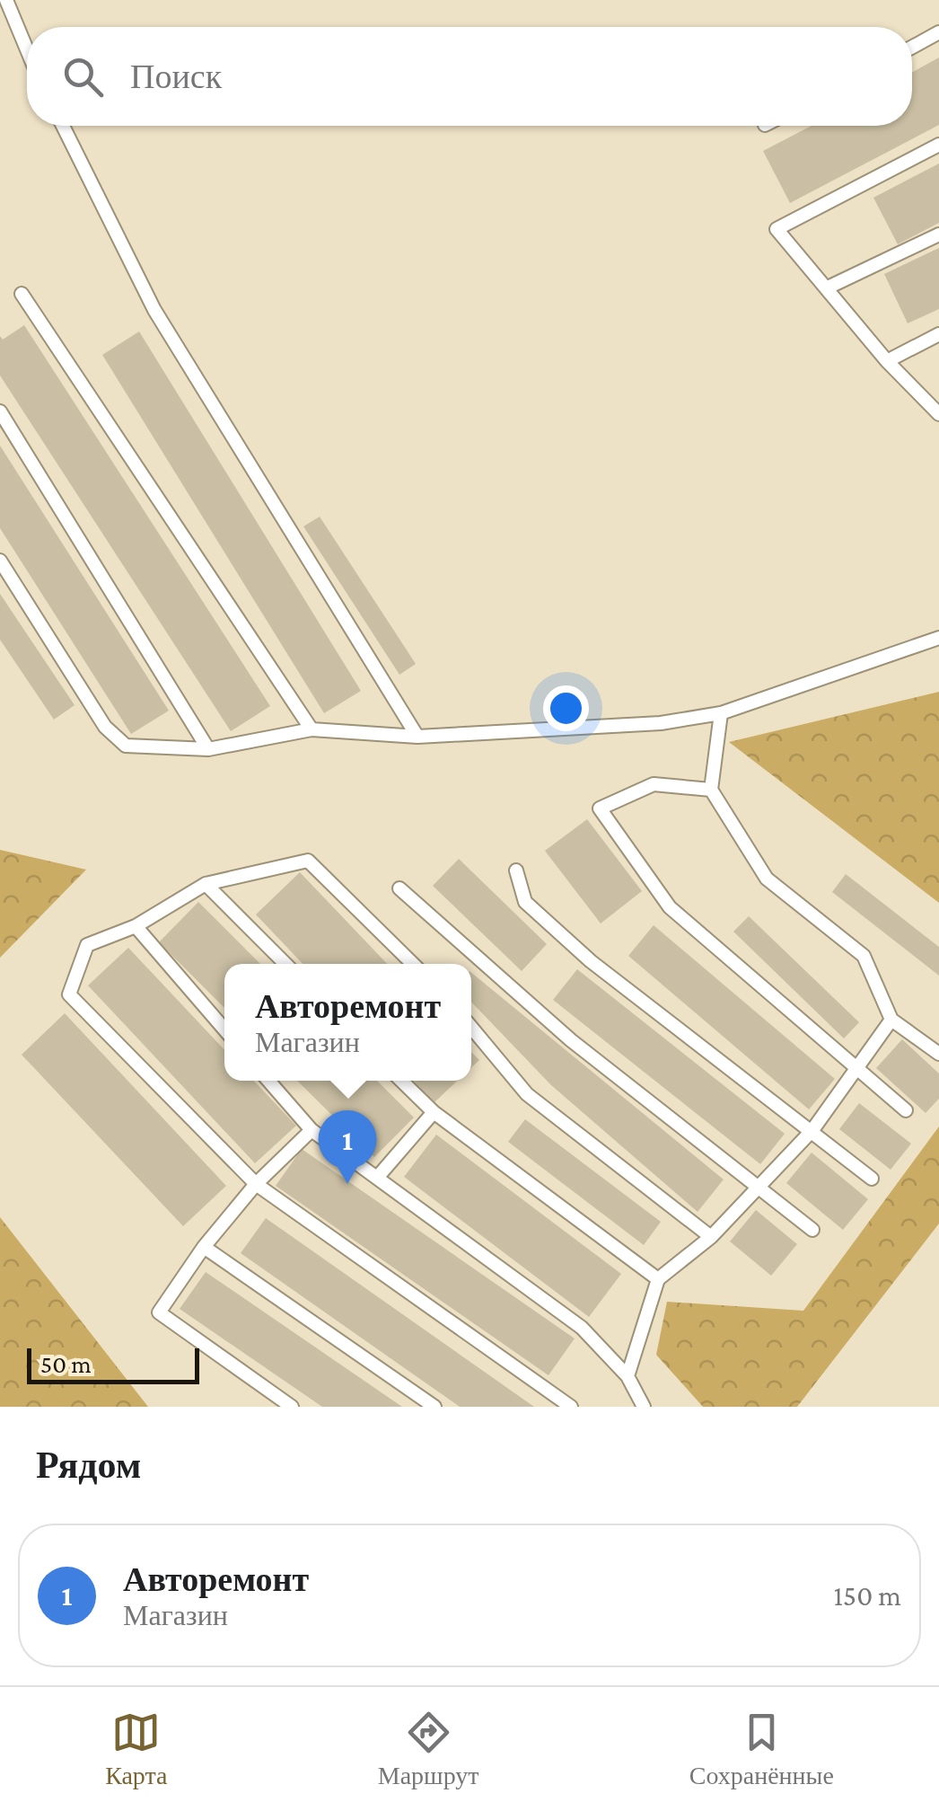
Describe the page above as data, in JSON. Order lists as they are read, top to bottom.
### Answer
{
  "scale_bar": "50 m",
  "page": {
    "search": "Поиск",
    "popup": ["Авторемонт", "Магазин"],
    "pins": "1",
    "scale": "50 m",
    "heading": "Рядом",
    "list": [
      {
        "mark": "1",
        "name": "Авторемонт",
        "note": "Магазин",
        "value": "150 m"
      }
    ],
    "nav": ["Карта", "Маршрут", "Сохранённые"]
  }
}
